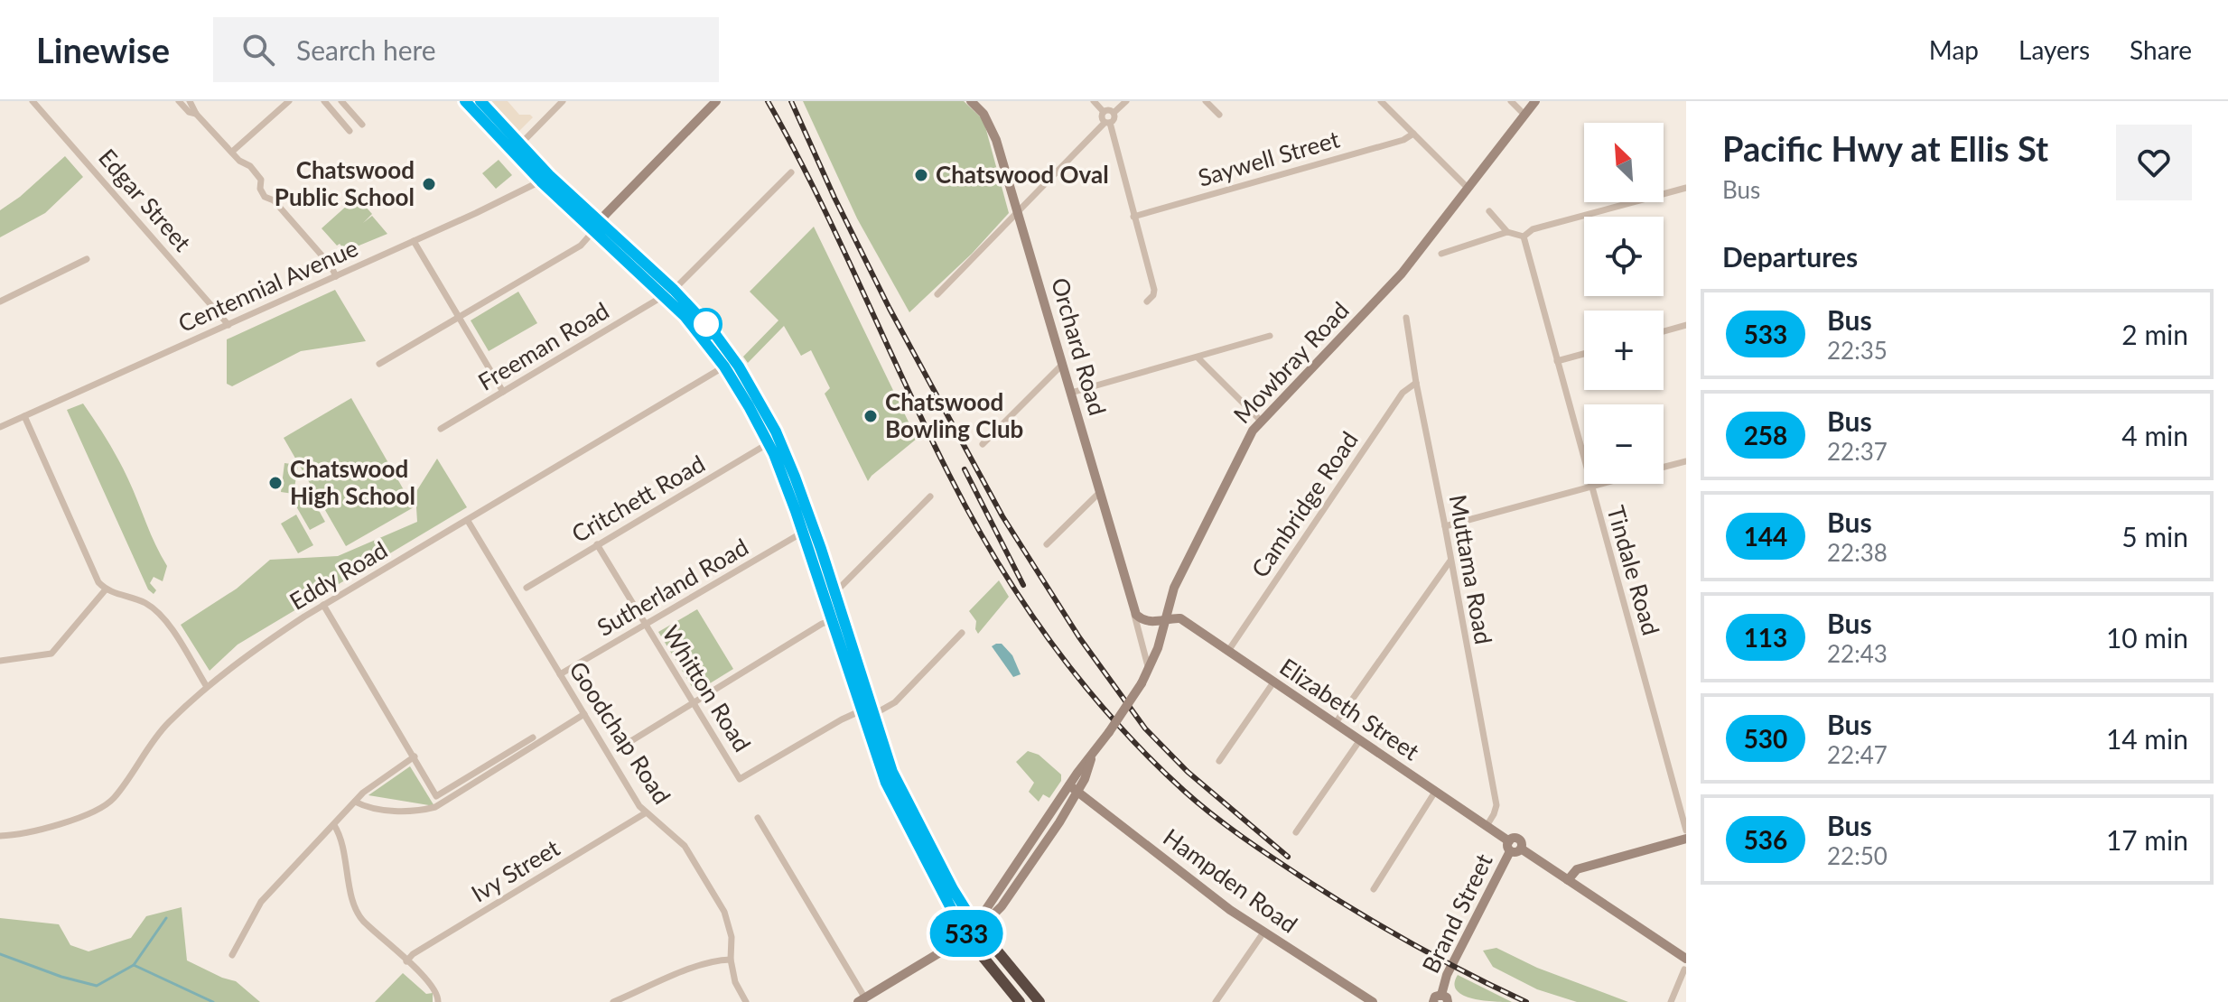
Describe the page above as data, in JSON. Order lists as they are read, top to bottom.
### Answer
{
  "streets": {
    "street": [
      "Saywell Street",
      "Edgar Street",
      "Centennial Avenue",
      "Freeman Road",
      "Orchard Road",
      "Mowbray Road",
      "Critchett Road",
      "Cambridge Road",
      "Muttama Road",
      "Tindale Road",
      "Eddy Road",
      "Sutherland Road",
      "Whitton Road",
      "Elizabeth Street",
      "Goodchap Road",
      "Ivy Street",
      "Hampden Road",
      "Brand Street"
    ]
  },
  "crossings": [
    ["Edgar Street", "Centennial Avenue"],
    ["Orchard Road", "Mowbray Road"],
    ["Mowbray Road", "Elizabeth Street"],
    ["Mowbray Road", "Hampden Road"],
    ["Critchett Road", "Whitton Road"],
    ["Cambridge Road", "Muttama Road"],
    ["Cambridge Road", "Elizabeth Street"],
    ["Muttama Road", "Elizabeth Street"],
    ["Eddy Road", "Goodchap Road"],
    ["Sutherland Road", "Whitton Road"],
    ["Sutherland Road", "Goodchap Road"],
    ["Elizabeth Street", "Brand Street"],
    ["Goodchap Road", "Ivy Street"]
  ],
  "places": [
    "Chatswood Oval",
    "Chatswood Public School",
    "Chatswood Bowling Club",
    "Chatswood High School"
  ],
  "lines": ["bus line 533"],
  "north": "top left",
  "page": {
    "header": "Linewise",
    "search": "Search here",
    "nav": ["Map", "Layers", "Share"],
    "on_map": "533",
    "heading": [
      ["Pacific Hwy at Ellis St", "Bus"],
      "Departures"
    ],
    "map_buttons": ["+", "−"],
    "list": [
      {
        "mark": "533",
        "name": "Bus",
        "note": "22:35",
        "value": "2 min"
      },
      {
        "mark": "258",
        "name": "Bus",
        "note": "22:37",
        "value": "4 min"
      },
      {
        "mark": "144",
        "name": "Bus",
        "note": "22:38",
        "value": "5 min"
      },
      {
        "mark": "113",
        "name": "Bus",
        "note": "22:43",
        "value": "10 min"
      },
      {
        "mark": "530",
        "name": "Bus",
        "note": "22:47",
        "value": "14 min"
      },
      {
        "mark": "536",
        "name": "Bus",
        "note": "22:50",
        "value": "17 min"
      }
    ]
  }
}
